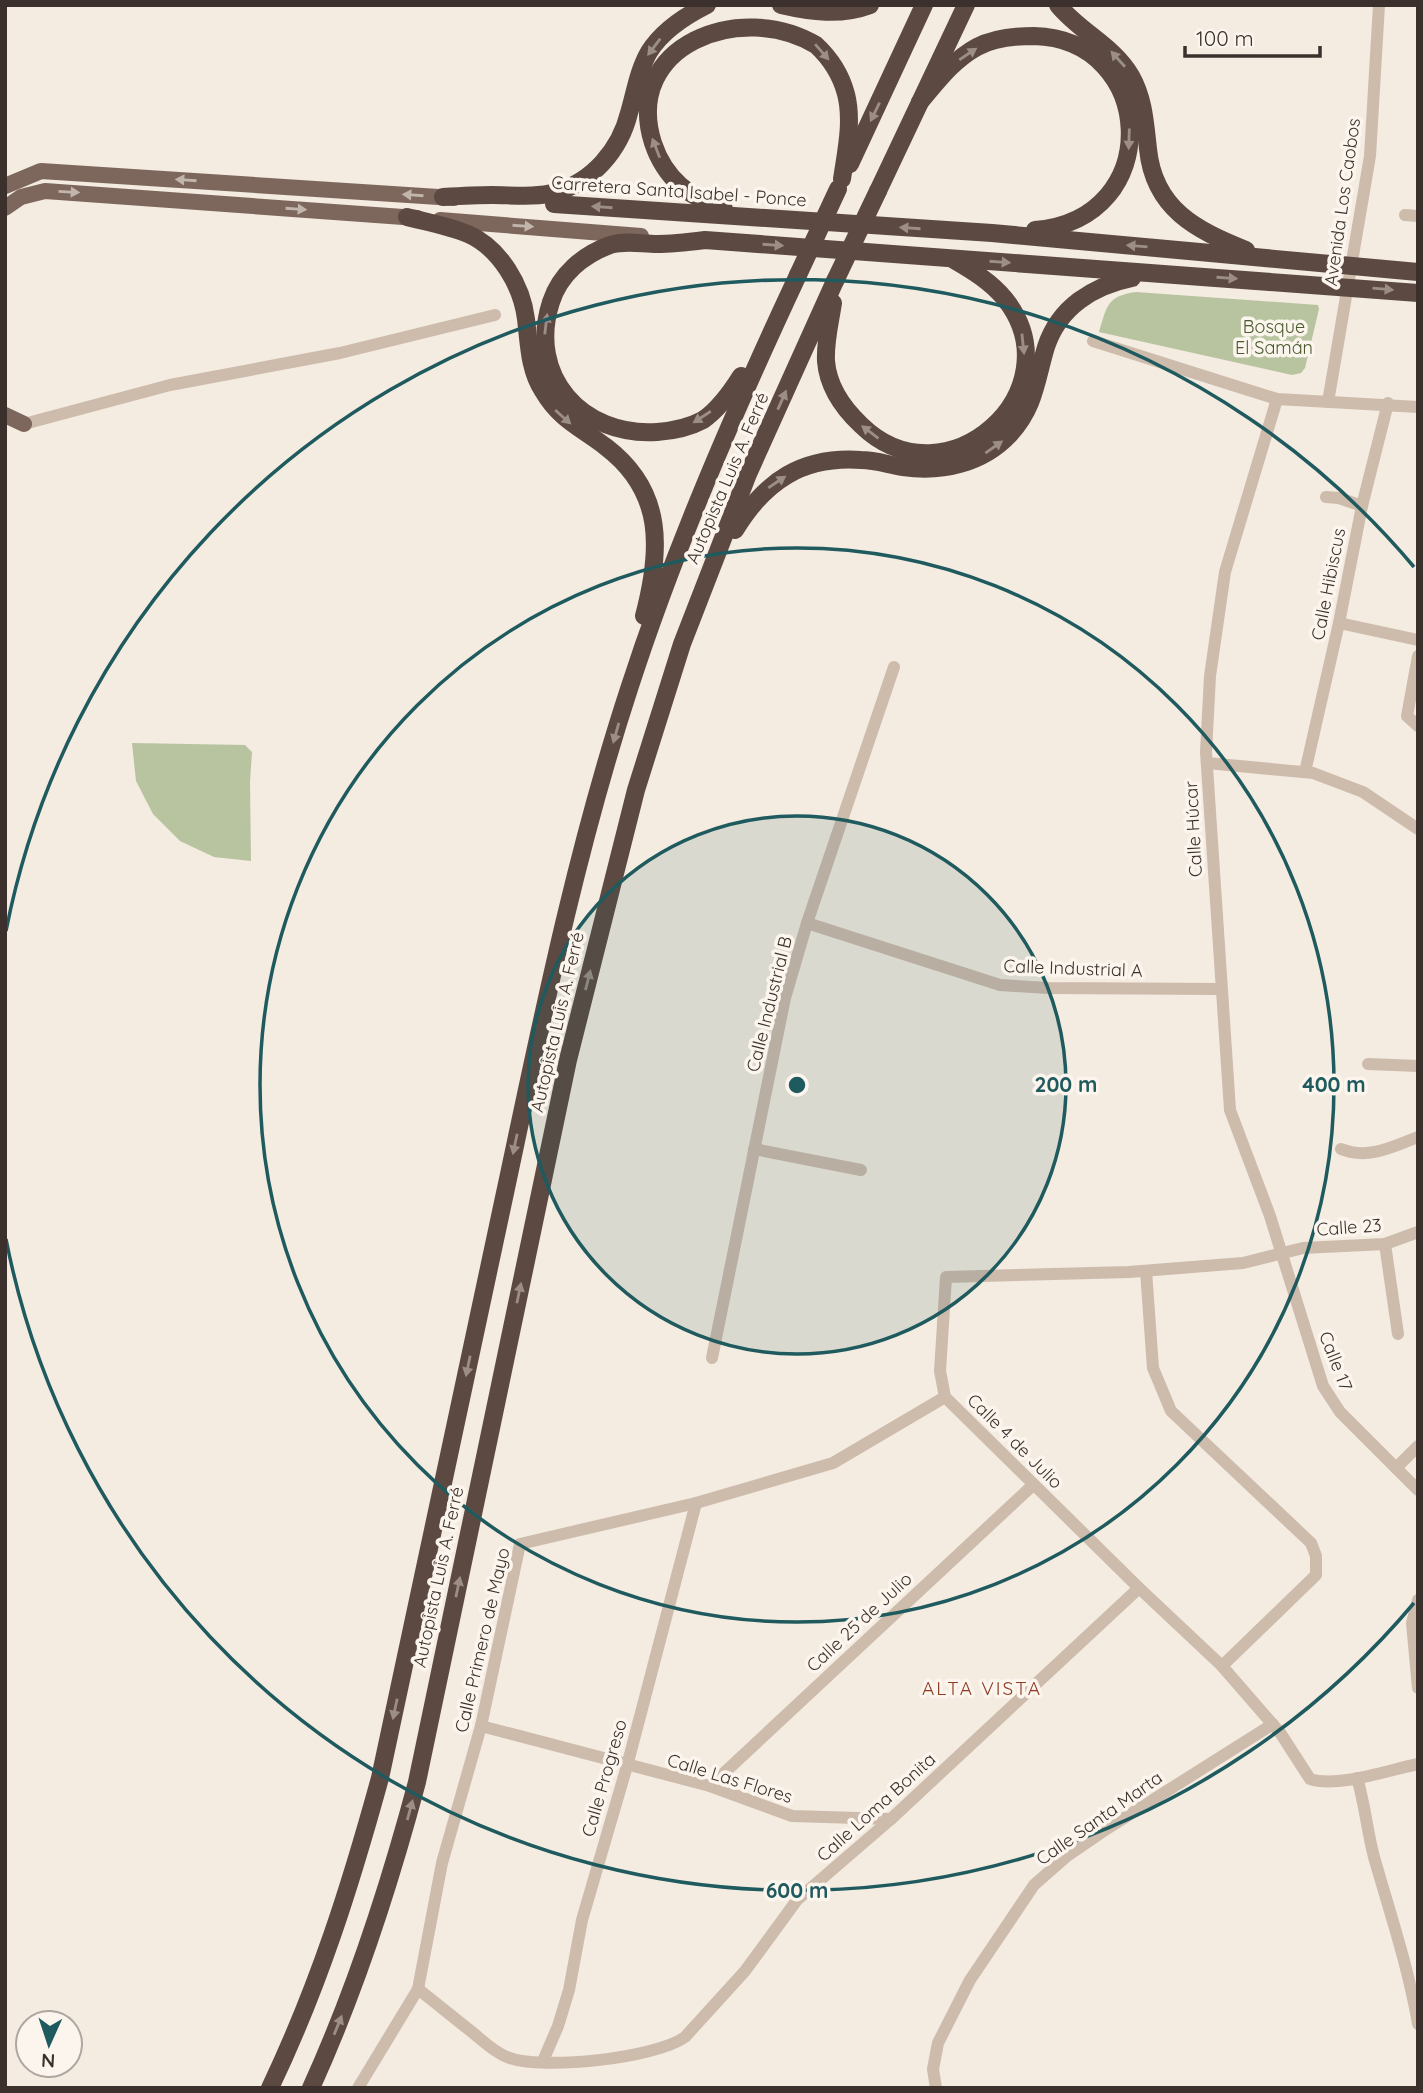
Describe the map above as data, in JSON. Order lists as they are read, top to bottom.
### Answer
{
  "streets": {
    "highway": ["Carretera Santa Isabel - Ponce", "Autopista Luis A. Ferré"],
    "street": [
      "Avenida Los Caobos",
      "Calle Hibiscus",
      "Calle Húcar",
      "Calle Industrial A",
      "Calle Industrial B",
      "Calle 23",
      "Calle 17",
      "Calle 4 de Julio",
      "Calle 25 de Julio",
      "Calle Primero de Mayo",
      "Calle Progreso",
      "Calle Las Flores",
      "Calle Loma Bonita",
      "Calle Santa Marta"
    ]
  },
  "crossings": [
    ["Carretera Santa Isabel - Ponce", "Avenida Los Caobos"],
    ["Calle Húcar", "Calle Industrial A"],
    ["Calle Húcar", "Calle 23"],
    ["Calle Húcar", "Calle 17"],
    ["Calle Húcar", "Calle 4 de Julio"],
    ["Calle Industrial A", "Calle Industrial B"],
    ["Calle 23", "Calle 17"],
    ["Calle 23", "Calle 4 de Julio"],
    ["Calle 17", "Calle 4 de Julio"],
    ["Calle 4 de Julio", "Calle 25 de Julio"],
    ["Calle 4 de Julio", "Calle Primero de Mayo"],
    ["Calle 4 de Julio", "Calle Loma Bonita"],
    ["Calle 4 de Julio", "Calle Santa Marta"],
    ["Calle 25 de Julio", "Calle Las Flores"],
    ["Calle Primero de Mayo", "Calle Progreso"],
    ["Calle Primero de Mayo", "Calle Las Flores"],
    ["Calle Primero de Mayo", "Calle Loma Bonita"],
    ["Calle Progreso", "Calle Las Flores"],
    ["Calle Progreso", "Calle Loma Bonita"],
    ["Calle Las Flores", "Calle Loma Bonita"]
  ],
  "districts": ["ALTA VISTA"],
  "parks": ["Bosque El Samán"],
  "scale_bar": "100 m",
  "north": "bottom",
  "rings": ["200 m", "400 m", "600 m"]
}
